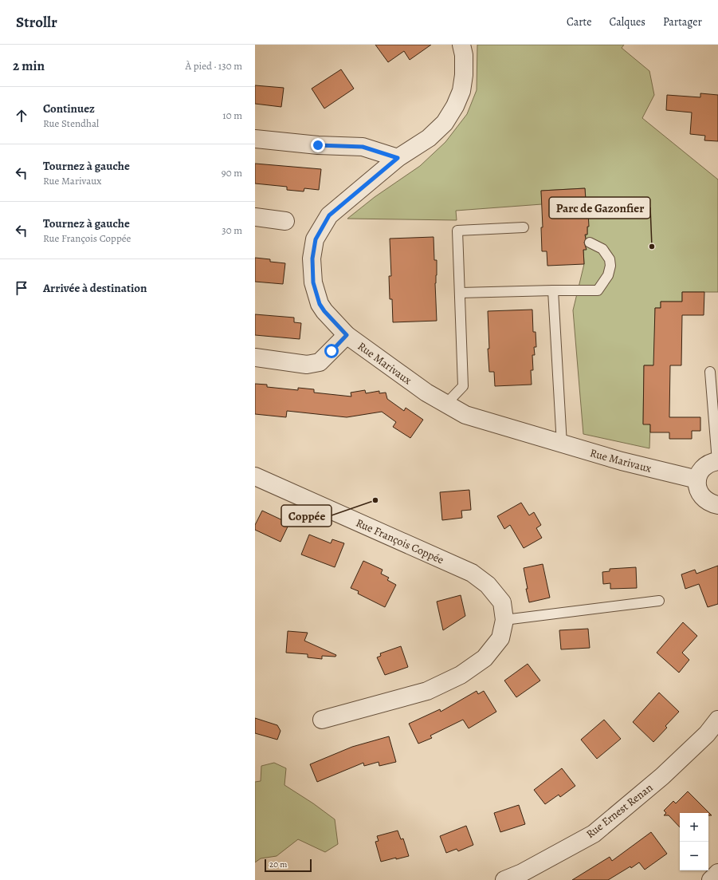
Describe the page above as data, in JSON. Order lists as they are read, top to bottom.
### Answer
{
  "streets": {
    "street": ["Rue Marivaux", "Rue François Coppée", "Rue Ernest Renan"]
  },
  "places": ["Parc de Gazonfier", "Coppée"],
  "scale_bar": "20 m",
  "page": {
    "header": "Strollr",
    "nav": ["Carte", "Calques", "Partager"],
    "heading": ["2 min", "À pied · 130 m"],
    "list": [
      ["Continuez", "Rue Stendhal", "10 m"],
      ["Tournez à gauche", "Rue Marivaux", "90 m"],
      ["Tournez à gauche", "Rue François Coppée", "30 m"],
      "Arrivée à destination"
    ],
    "map_buttons": ["+", "−"],
    "scale": "20 m"
  }
}
